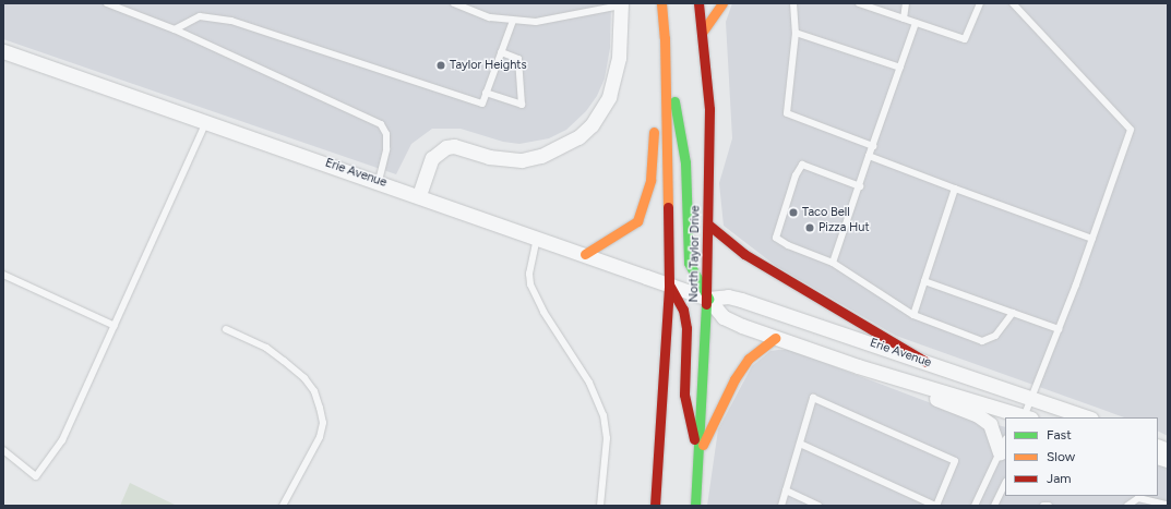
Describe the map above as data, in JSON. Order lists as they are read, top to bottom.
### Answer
{
  "streets": {
    "main road": ["North Taylor Drive"],
    "street": ["Erie Avenue"]
  },
  "crossings": [
    ["Erie Avenue", "North Taylor Drive"]
  ],
  "places": ["Taylor Heights", "Taco Bell", "Pizza Hut"],
  "legend": ["Fast", "Slow", "Jam"]
}
